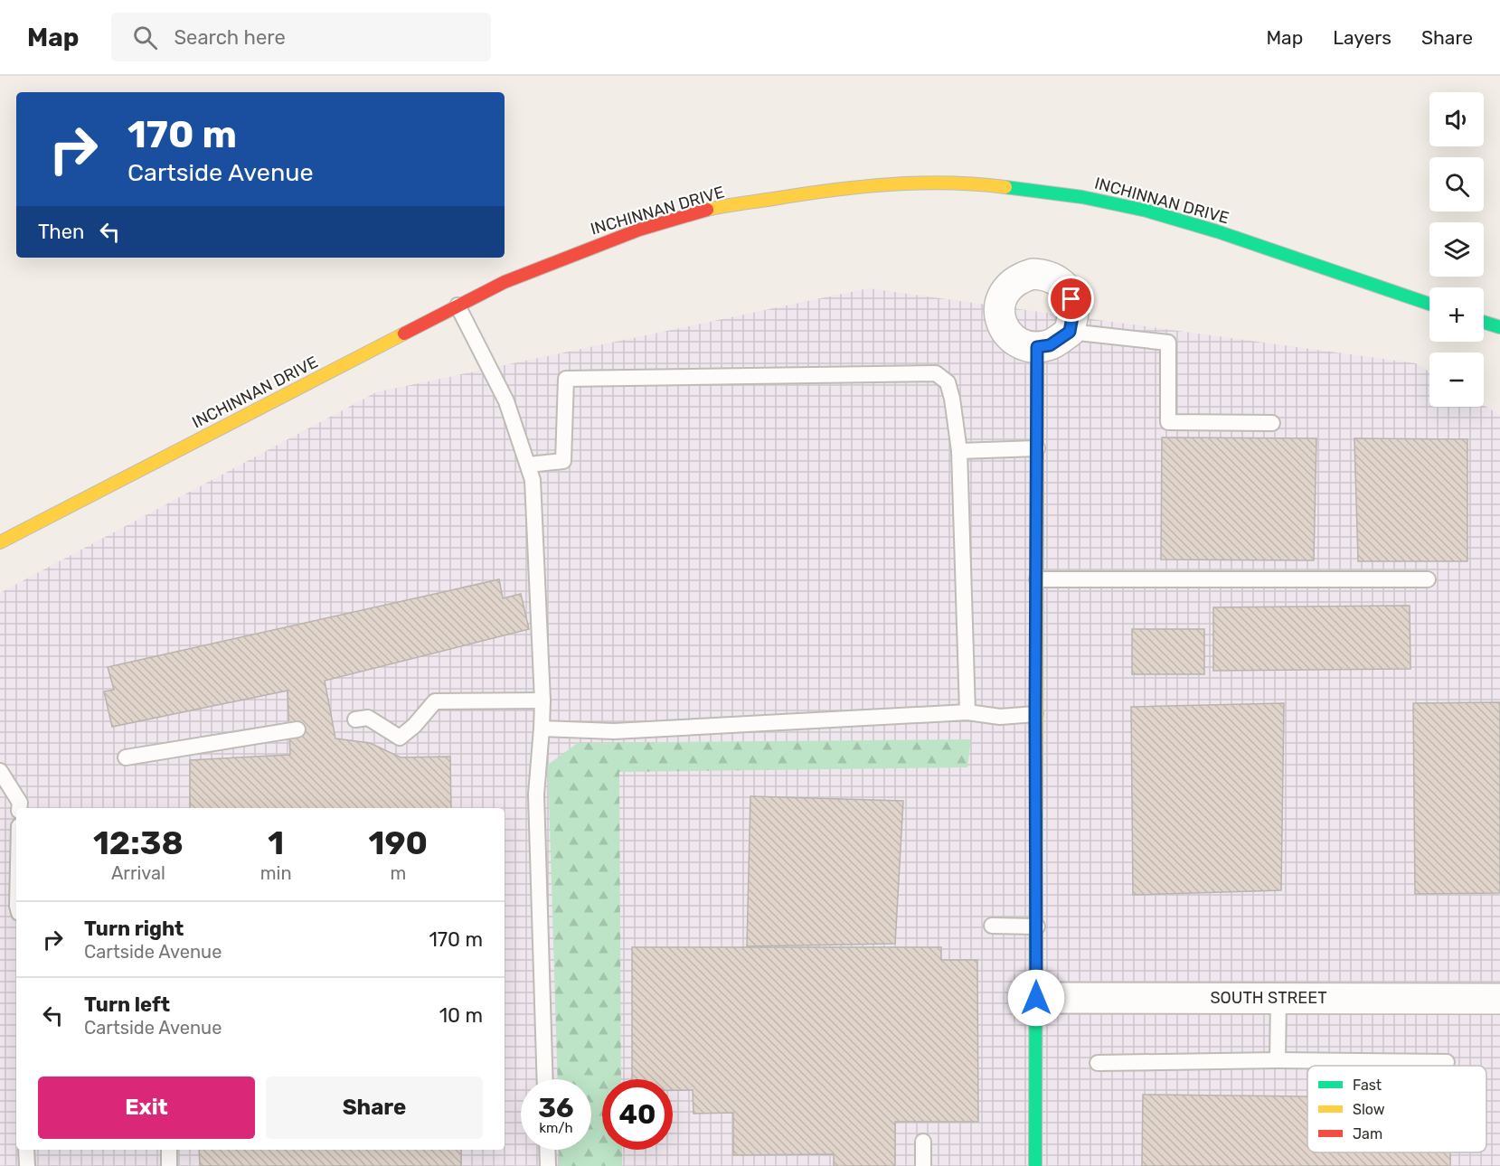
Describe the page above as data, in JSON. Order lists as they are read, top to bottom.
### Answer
{
  "streets": {
    "street": ["INCHINNAN DRIVE", "SOUTH STREET"]
  },
  "legend": ["Fast", "Slow", "Jam"],
  "page": {
    "header": "Map",
    "search": "Search here",
    "nav": ["Map", "Layers", "Share"],
    "map_buttons": ["+", "−"],
    "turn": ["170 m", "Cartside Avenue"],
    "then": "Then",
    "eta": [
      "12:38",
      "Arrival",
      "1",
      "min",
      "190",
      "m"
    ],
    "list": [
      {
        "name": "Turn right",
        "note": "Cartside Avenue",
        "value": "170 m"
      },
      {
        "name": "Turn left",
        "note": "Cartside Avenue",
        "value": "10 m"
      }
    ],
    "buttons": ["Exit", "Share"],
    "speed": "36 km/h",
    "limit": "40"
  }
}
